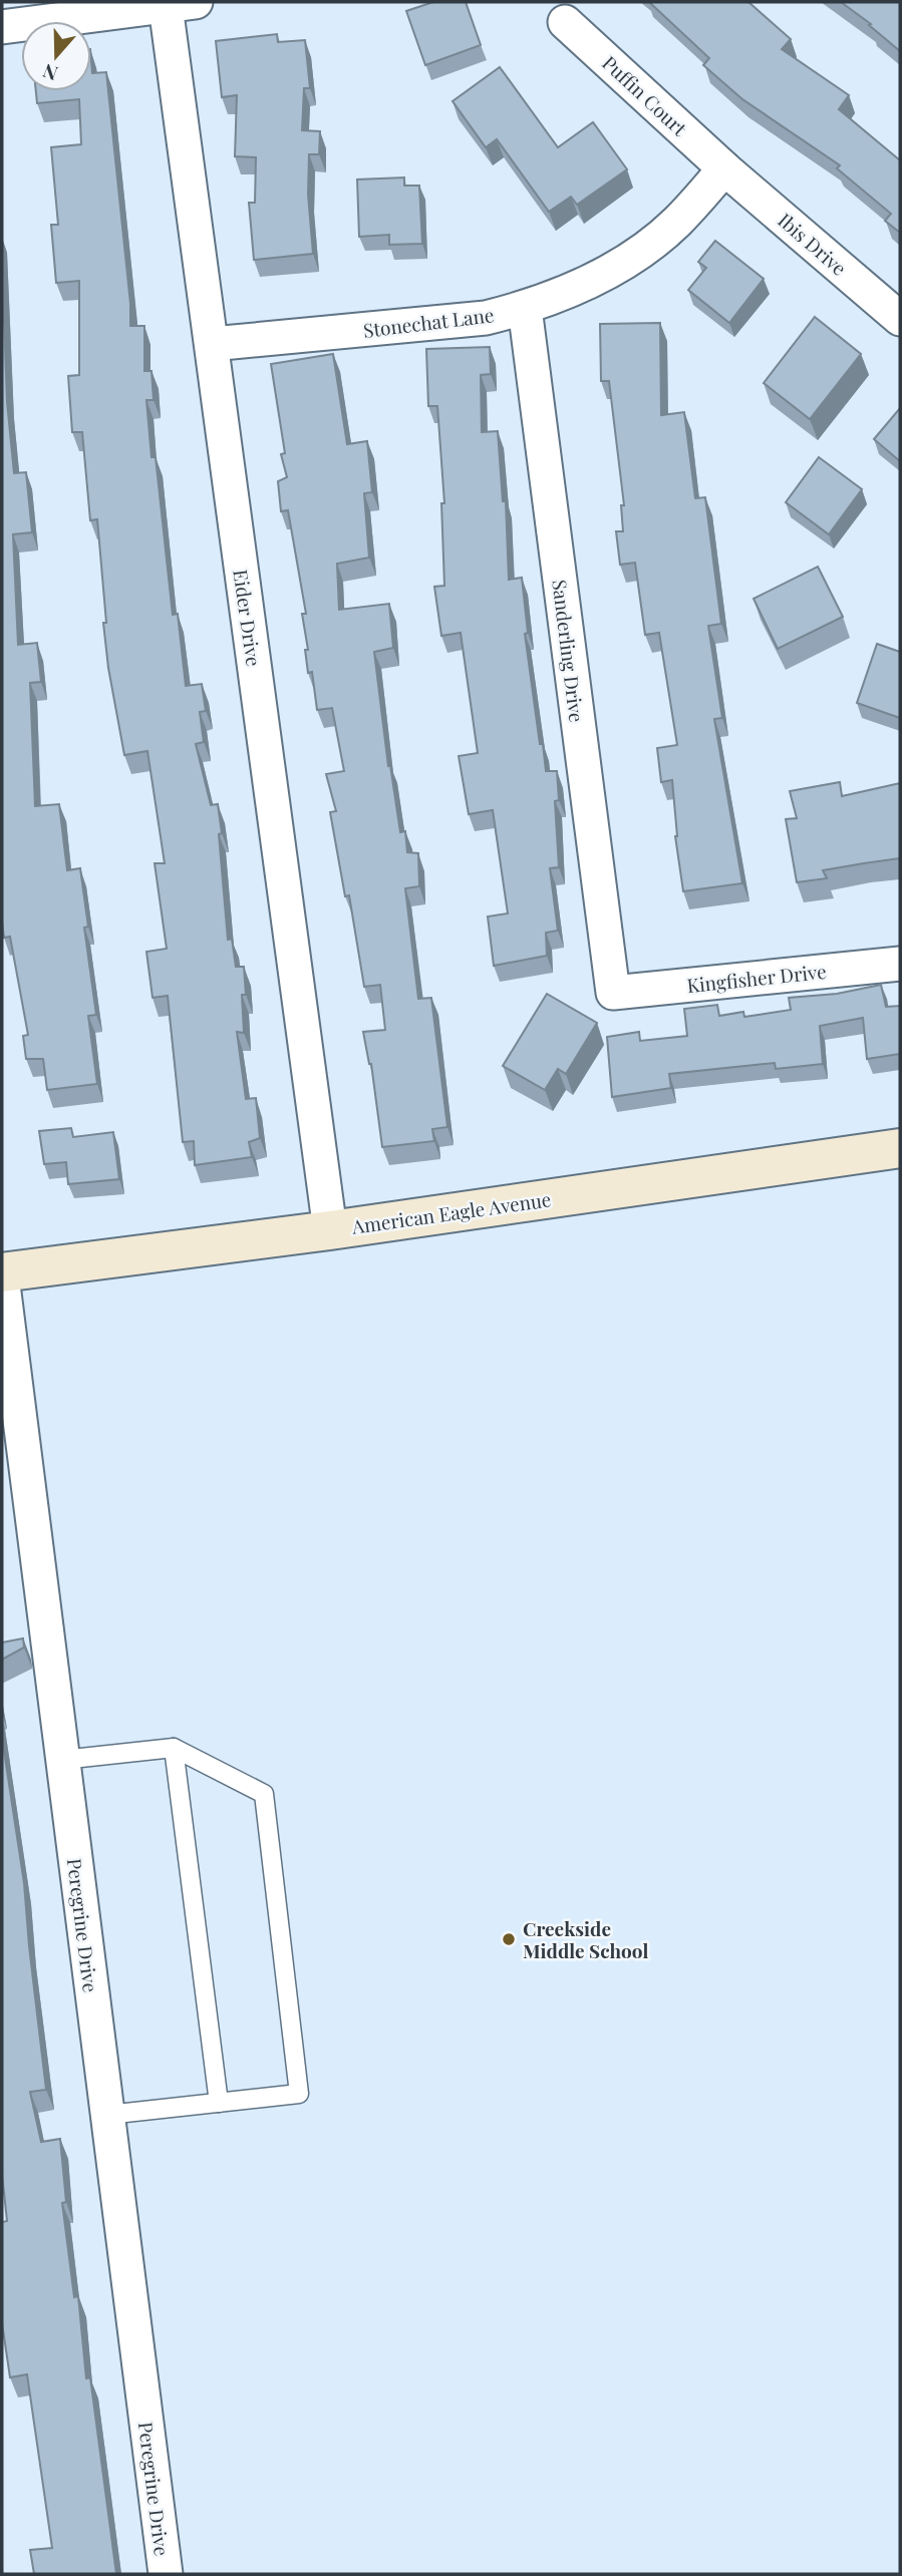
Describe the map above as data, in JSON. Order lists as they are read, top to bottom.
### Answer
{
  "streets": {
    "street": [
      "Puffin Court",
      "Ibis Drive",
      "Stonechat Lane",
      "Eider Drive",
      "Sanderling Drive",
      "Kingfisher Drive",
      "American Eagle Avenue",
      "Peregrine Drive"
    ]
  },
  "crossings": [
    ["Puffin Court", "Ibis Drive"],
    ["Puffin Court", "Stonechat Lane"],
    ["Ibis Drive", "Stonechat Lane"],
    ["Stonechat Lane", "Eider Drive"],
    ["Stonechat Lane", "Sanderling Drive"],
    ["Eider Drive", "American Eagle Avenue"],
    ["Sanderling Drive", "Kingfisher Drive"],
    ["American Eagle Avenue", "Peregrine Drive"]
  ],
  "places": ["Creekside Middle School"],
  "north": "bottom"
}
